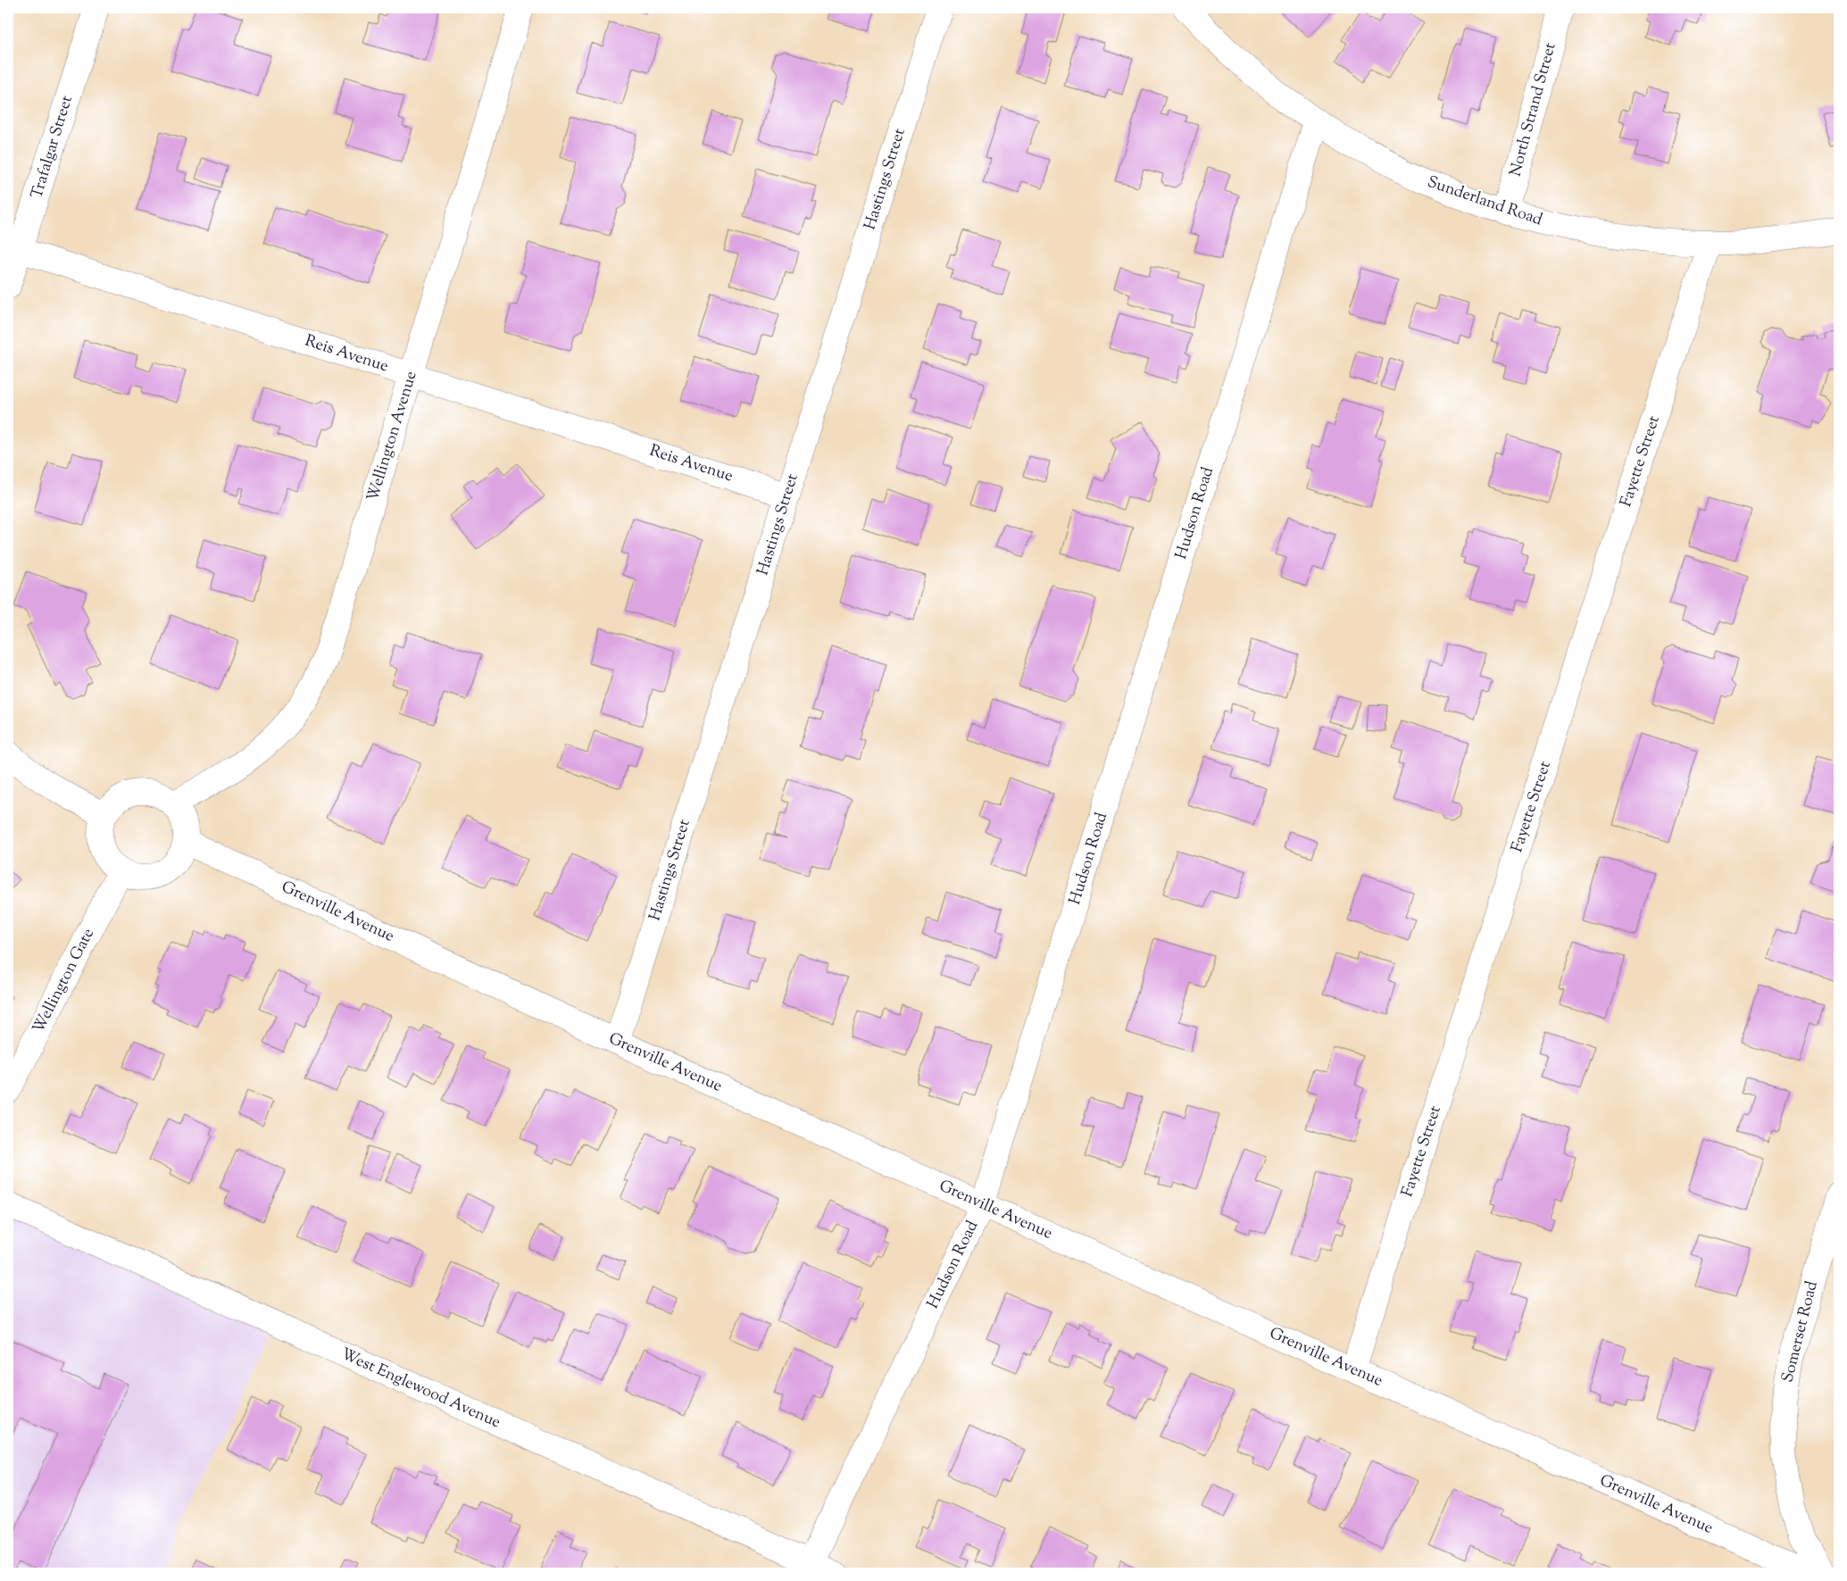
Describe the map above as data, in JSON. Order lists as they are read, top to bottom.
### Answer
{
  "streets": {
    "street": [
      "North Strand Street",
      "Trafalgar Street",
      "Hastings Street",
      "Sunderland Road",
      "Reis Avenue",
      "Wellington Avenue",
      "Fayette Street",
      "Hudson Road",
      "Grenville Avenue",
      "Wellington Gate",
      "Somerset Road",
      "West Englewood Avenue"
    ]
  },
  "crossings": [
    ["North Strand Street", "Sunderland Road"],
    ["Trafalgar Street", "Reis Avenue"],
    ["Hastings Street", "Reis Avenue"],
    ["Hastings Street", "Grenville Avenue"],
    ["Sunderland Road", "Fayette Street"],
    ["Sunderland Road", "Hudson Road"],
    ["Reis Avenue", "Wellington Avenue"],
    ["Wellington Avenue", "Grenville Avenue"],
    ["Wellington Avenue", "Wellington Gate"],
    ["Fayette Street", "Grenville Avenue"],
    ["Hudson Road", "Grenville Avenue"],
    ["Hudson Road", "West Englewood Avenue"],
    ["Grenville Avenue", "Wellington Gate"]
  ]
}
